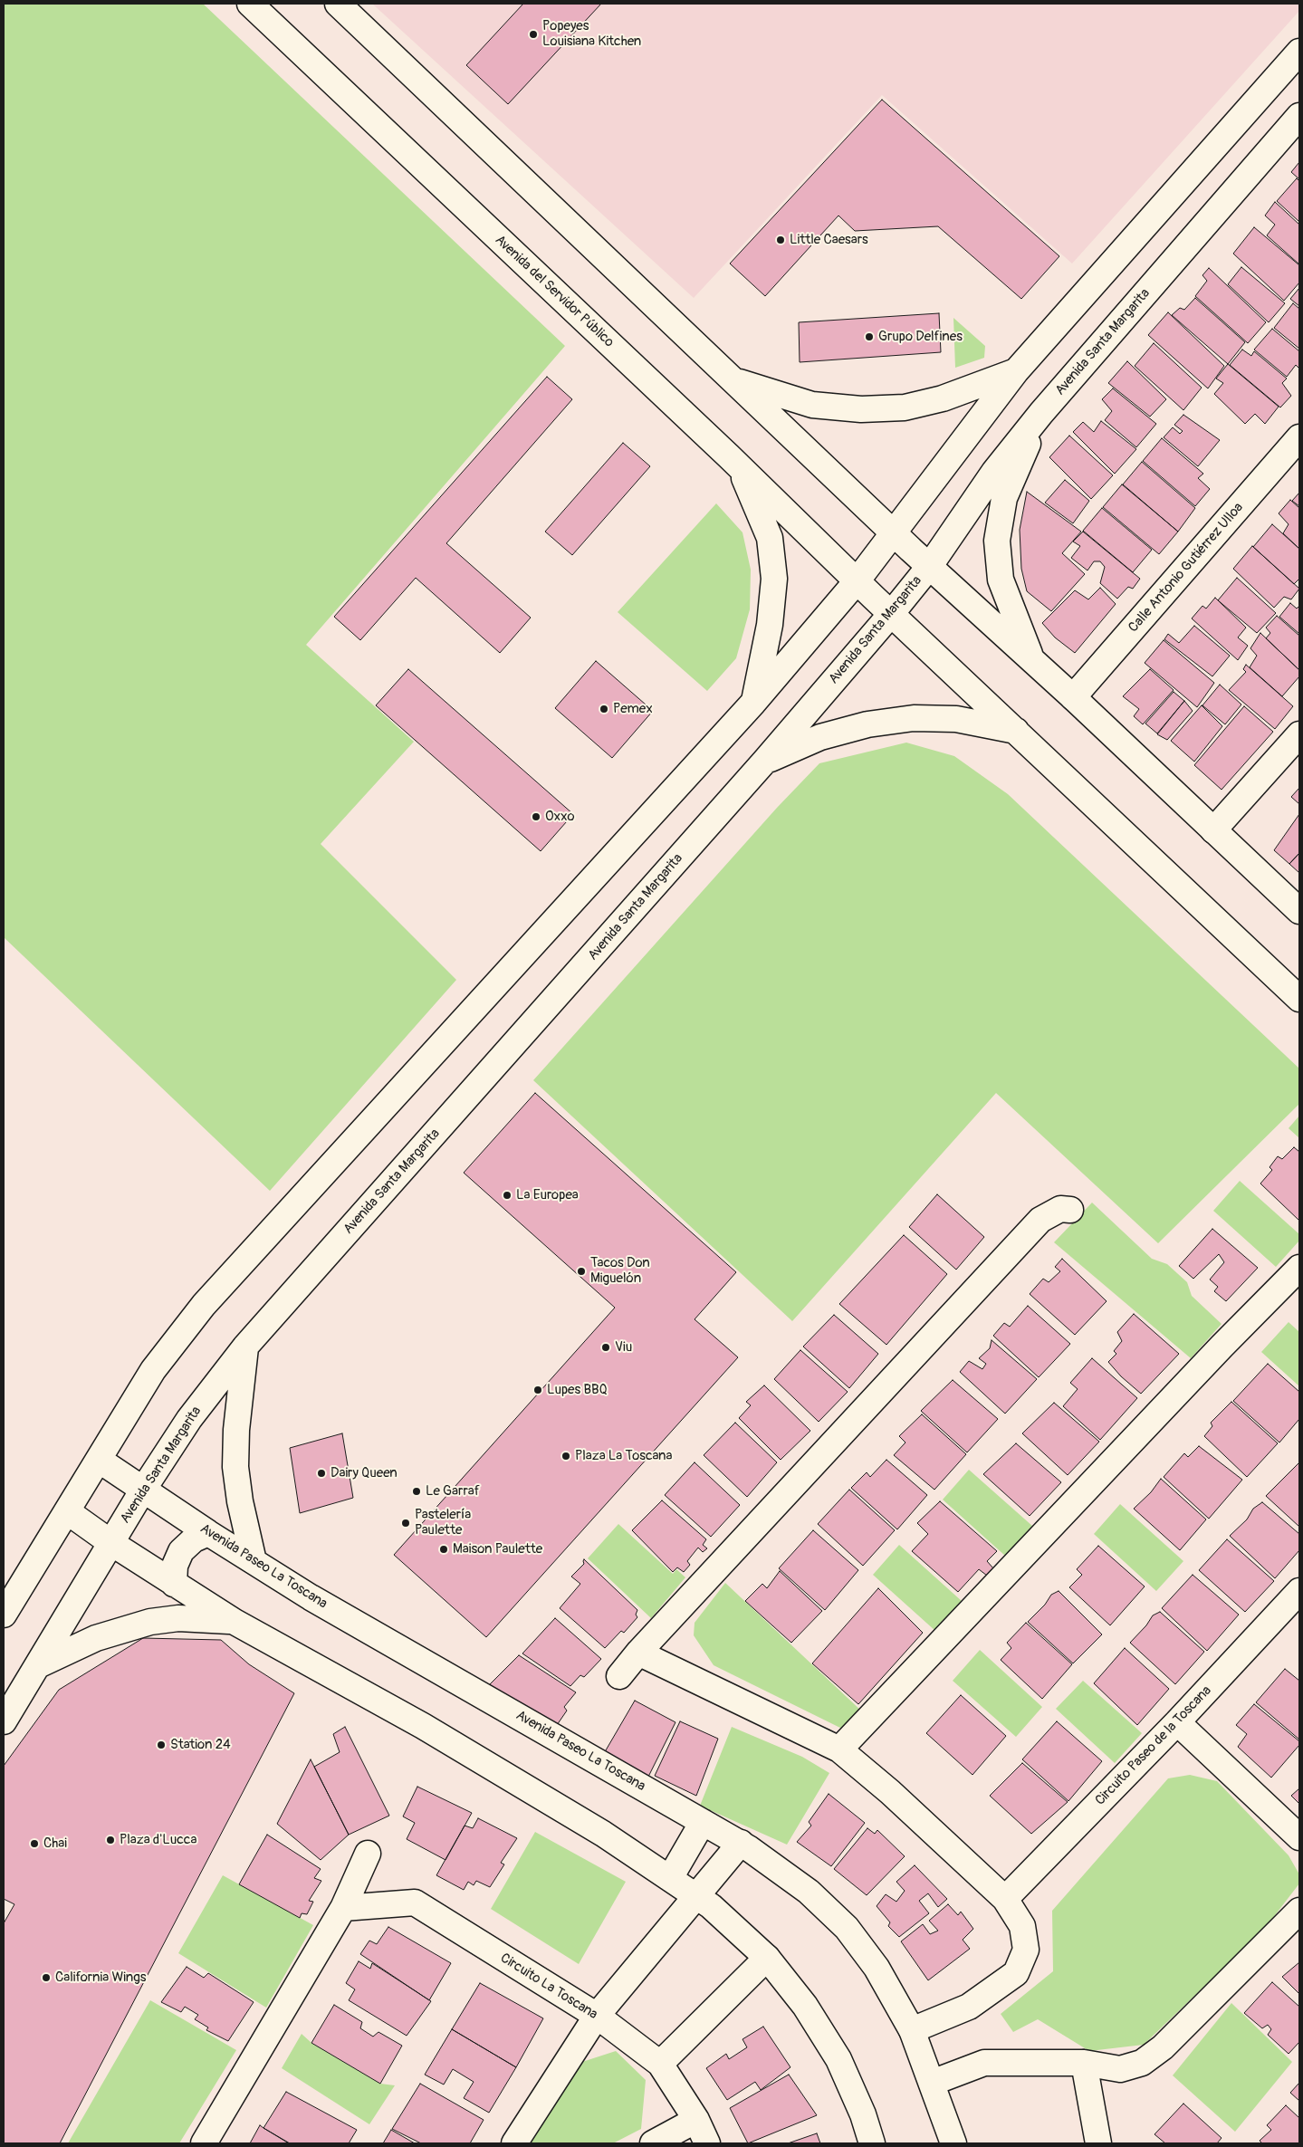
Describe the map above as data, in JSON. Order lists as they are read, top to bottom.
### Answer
{
  "streets": {
    "street": [
      "Avenida del Servidor Público",
      "Avenida Santa Margarita",
      "Calle Antonio Gutiérrez Ulloa",
      "Avenida Paseo La Toscana",
      "Circuito Paseo de la Toscana",
      "Circuito La Toscana"
    ]
  },
  "crossings": [
    ["Avenida del Servidor Público", "Avenida Santa Margarita"],
    ["Avenida Santa Margarita", "Avenida Paseo La Toscana"]
  ],
  "places": [
    "Popeyes Louisiana Kitchen",
    "Little Caesars",
    "Grupo Delfines",
    "Pemex",
    "Oxxo",
    "La Europea",
    "Tacos Don Miguelón",
    "Viu",
    "Lupes BBQ",
    "Plaza La Toscana",
    "Dairy Queen",
    "Le Garraf",
    "Pastelería Paulette",
    "Maison Paulette",
    "Station 24",
    "Plaza d'Lucca",
    "Chai",
    "California Wings"
  ]
}
